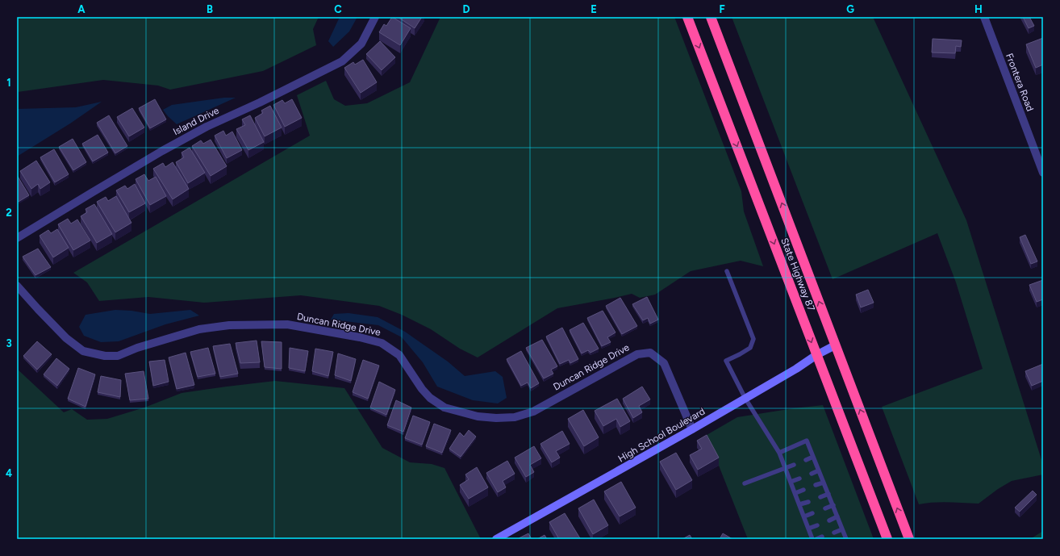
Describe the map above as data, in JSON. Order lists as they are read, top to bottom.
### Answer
{
  "streets": {
    "highway": ["State Highway 87"],
    "street": [
      "Frontera Road",
      "Island Drive",
      "Duncan Ridge Drive",
      "High School Boulevard"
    ]
  },
  "crossings": [
    ["State Highway 87", "High School Boulevard"],
    ["Duncan Ridge Drive", "High School Boulevard"]
  ],
  "grid": {
    "columns": [
      "A",
      "B",
      "C",
      "D",
      "E",
      "F",
      "G",
      "H"
    ],
    "rows": [
      "1",
      "2",
      "3",
      "4"
    ]
  }
}
